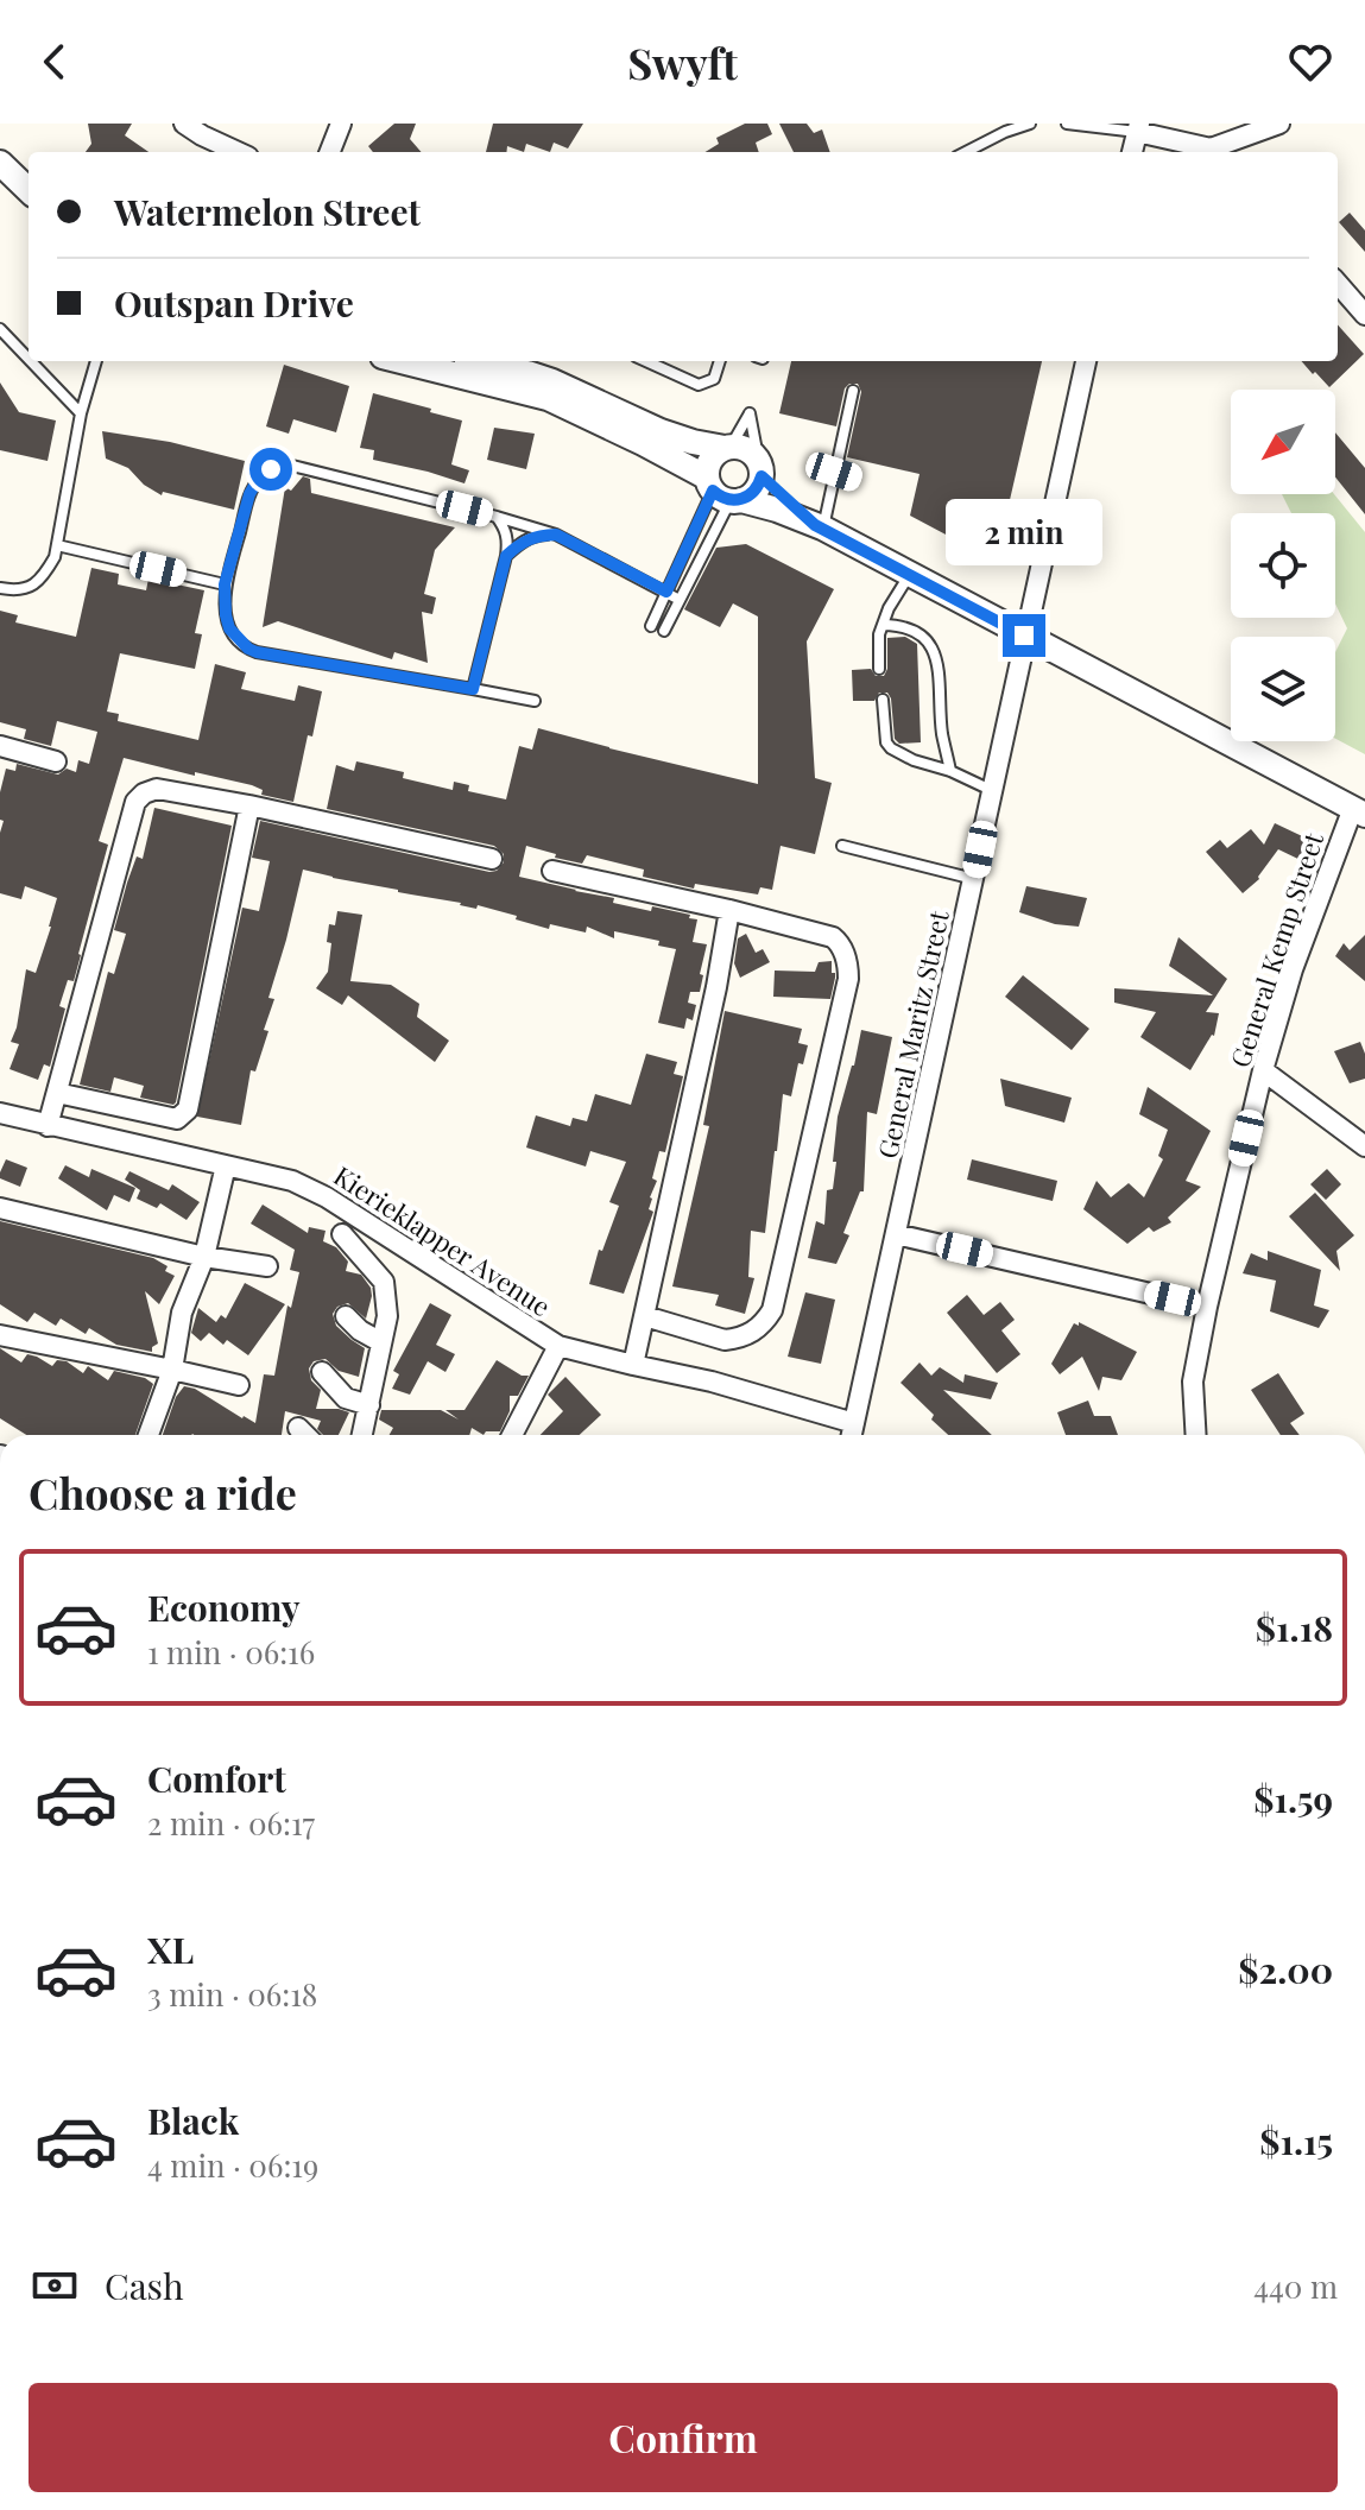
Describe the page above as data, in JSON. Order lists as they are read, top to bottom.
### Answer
{
  "streets": {
    "street": ["General Kemp Street", "General Maritz Street", "Kierieklapper Avenue"]
  },
  "crossings": [
    ["General Maritz Street", "Kierieklapper Avenue"]
  ],
  "north": "bottom left",
  "page": {
    "header": "Swyft",
    "banner": ["Watermelon Street", "Outspan Drive"],
    "bubble": "2 min",
    "heading": "Choose a ride",
    "list": [
      {
        "name": "Economy",
        "note": "1 min · 06:16",
        "value": "$1.18"
      },
      {
        "name": "Comfort",
        "note": "2 min · 06:17",
        "value": "$1.59"
      },
      {
        "name": "XL",
        "note": "3 min · 06:18",
        "value": "$2.00"
      },
      {
        "name": "Black",
        "note": "4 min · 06:19",
        "value": "$1.15"
      }
    ],
    "pay": ["Cash", "440 m"],
    "buttons": "Confirm"
  }
}
